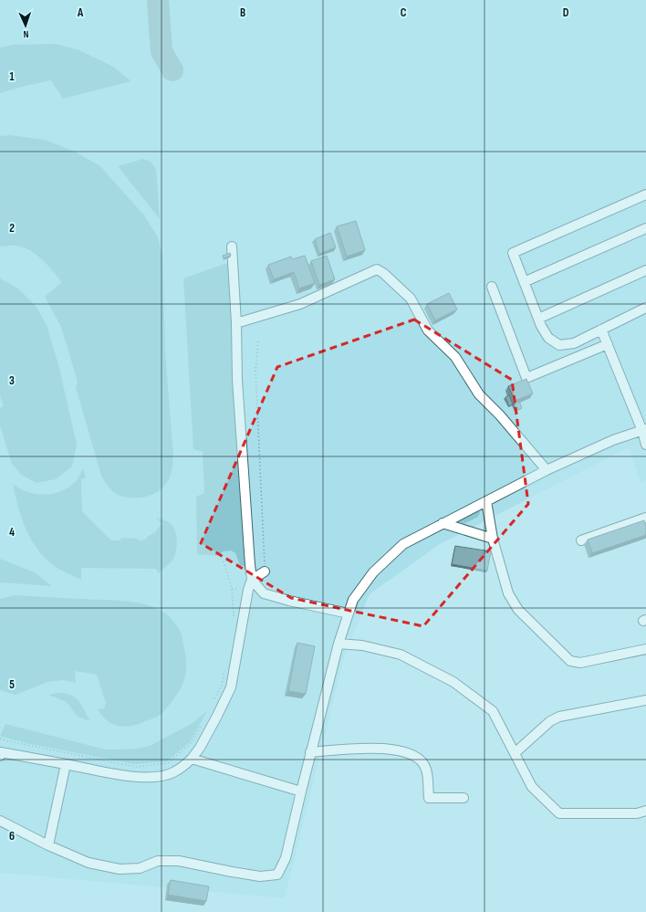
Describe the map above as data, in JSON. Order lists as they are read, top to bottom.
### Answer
{
  "north": "bottom",
  "grid": {
    "columns": [
      "A",
      "B",
      "C",
      "D"
    ],
    "rows": [
      "1",
      "2",
      "3",
      "4",
      "5",
      "6"
    ]
  }
}
